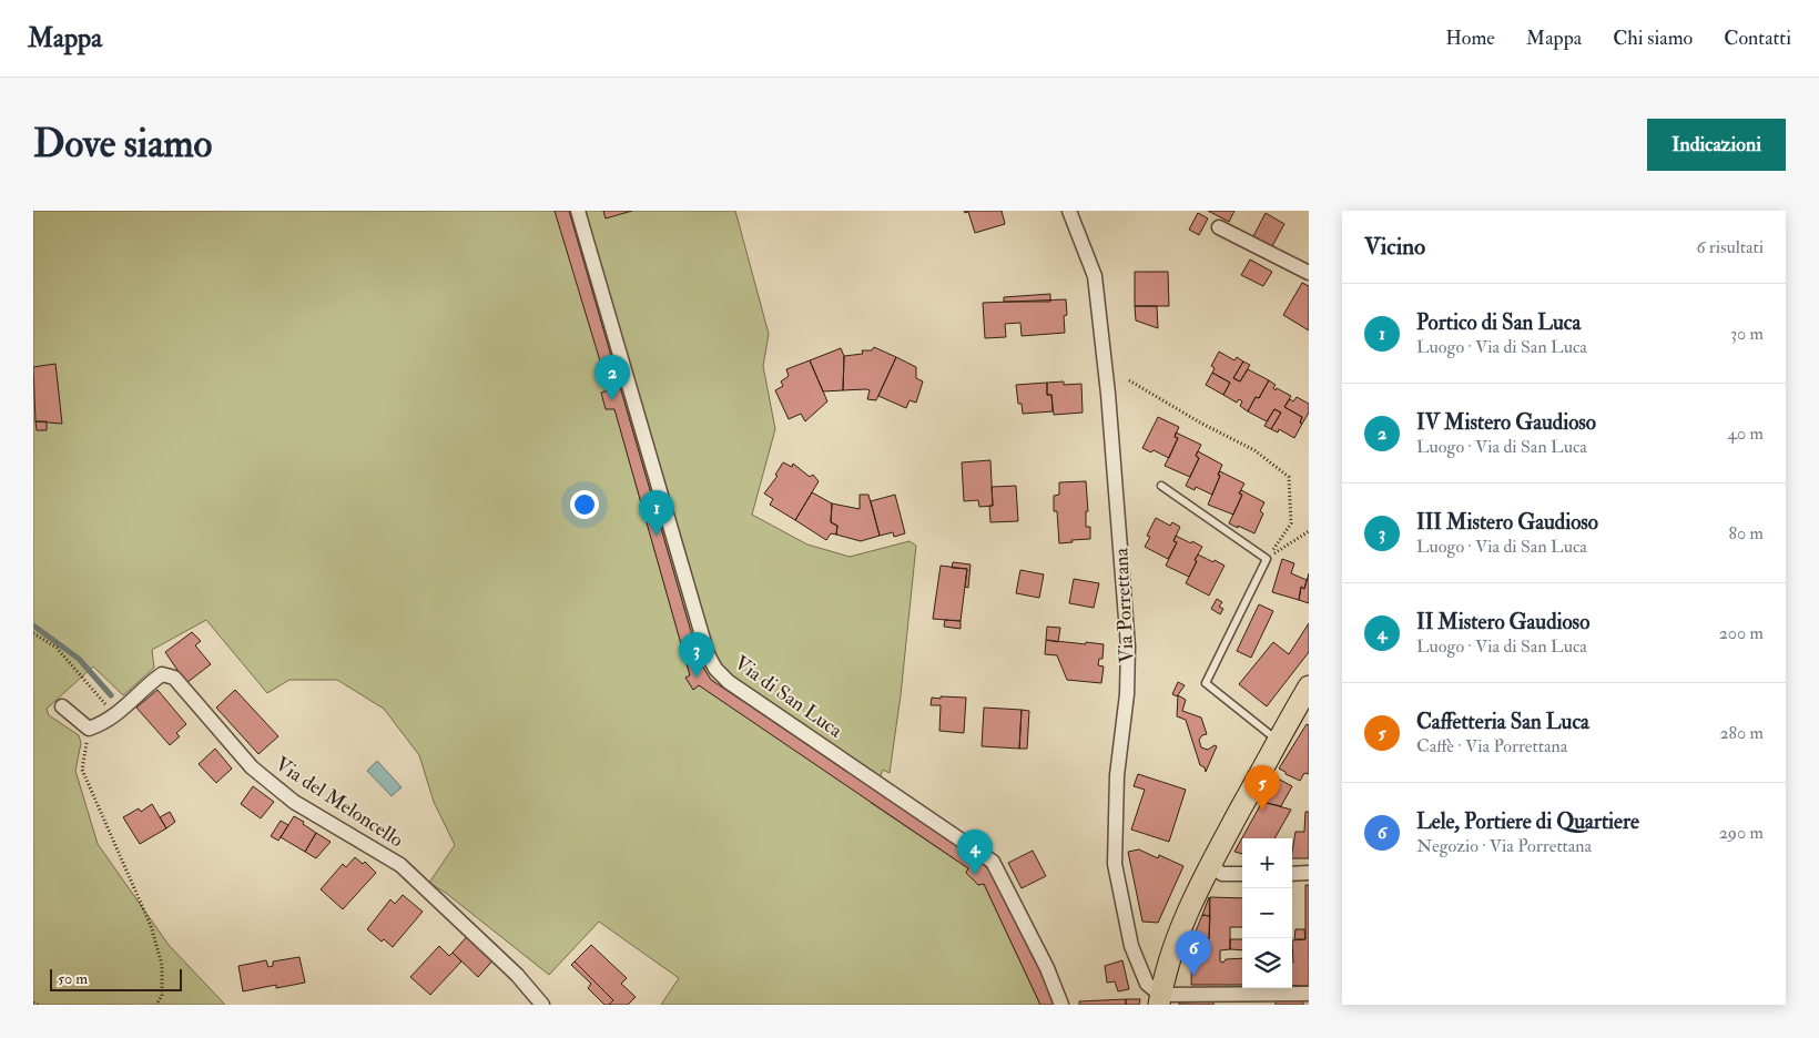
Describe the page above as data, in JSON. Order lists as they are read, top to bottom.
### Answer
{
  "streets": {
    "street": ["Via Porrettana", "Via di San Luca", "Via del Meloncello"]
  },
  "scale_bar": "50 m",
  "page": {
    "header": "Mappa",
    "nav": [
      "Home",
      "Mappa",
      "Chi siamo",
      "Contatti"
    ],
    "buttons": "Indicazioni",
    "title": "Dove siamo",
    "heading": ["Vicino", "6 risultati"],
    "list": [
      {
        "mark": "1",
        "name": "Portico di San Luca",
        "note": "Luogo · Via di San Luca",
        "value": "30 m"
      },
      {
        "mark": "2",
        "name": "IV Mistero Gaudioso",
        "note": "Luogo · Via di San Luca",
        "value": "40 m"
      },
      {
        "mark": "3",
        "name": "III Mistero Gaudioso",
        "note": "Luogo · Via di San Luca",
        "value": "80 m"
      },
      {
        "mark": "4",
        "name": "II Mistero Gaudioso",
        "note": "Luogo · Via di San Luca",
        "value": "200 m"
      },
      {
        "mark": "5",
        "name": "Caffetteria San Luca",
        "note": "Caffè · Via Porrettana",
        "value": "280 m"
      },
      {
        "mark": "6",
        "name": "Lele, Portiere di Quartiere",
        "note": "Negozio · Via Porrettana",
        "value": "290 m"
      }
    ],
    "pins": [
      "2",
      "1",
      "3",
      "5",
      "4",
      "6"
    ],
    "map_buttons": ["+", "−"],
    "scale": "50 m"
  }
}
